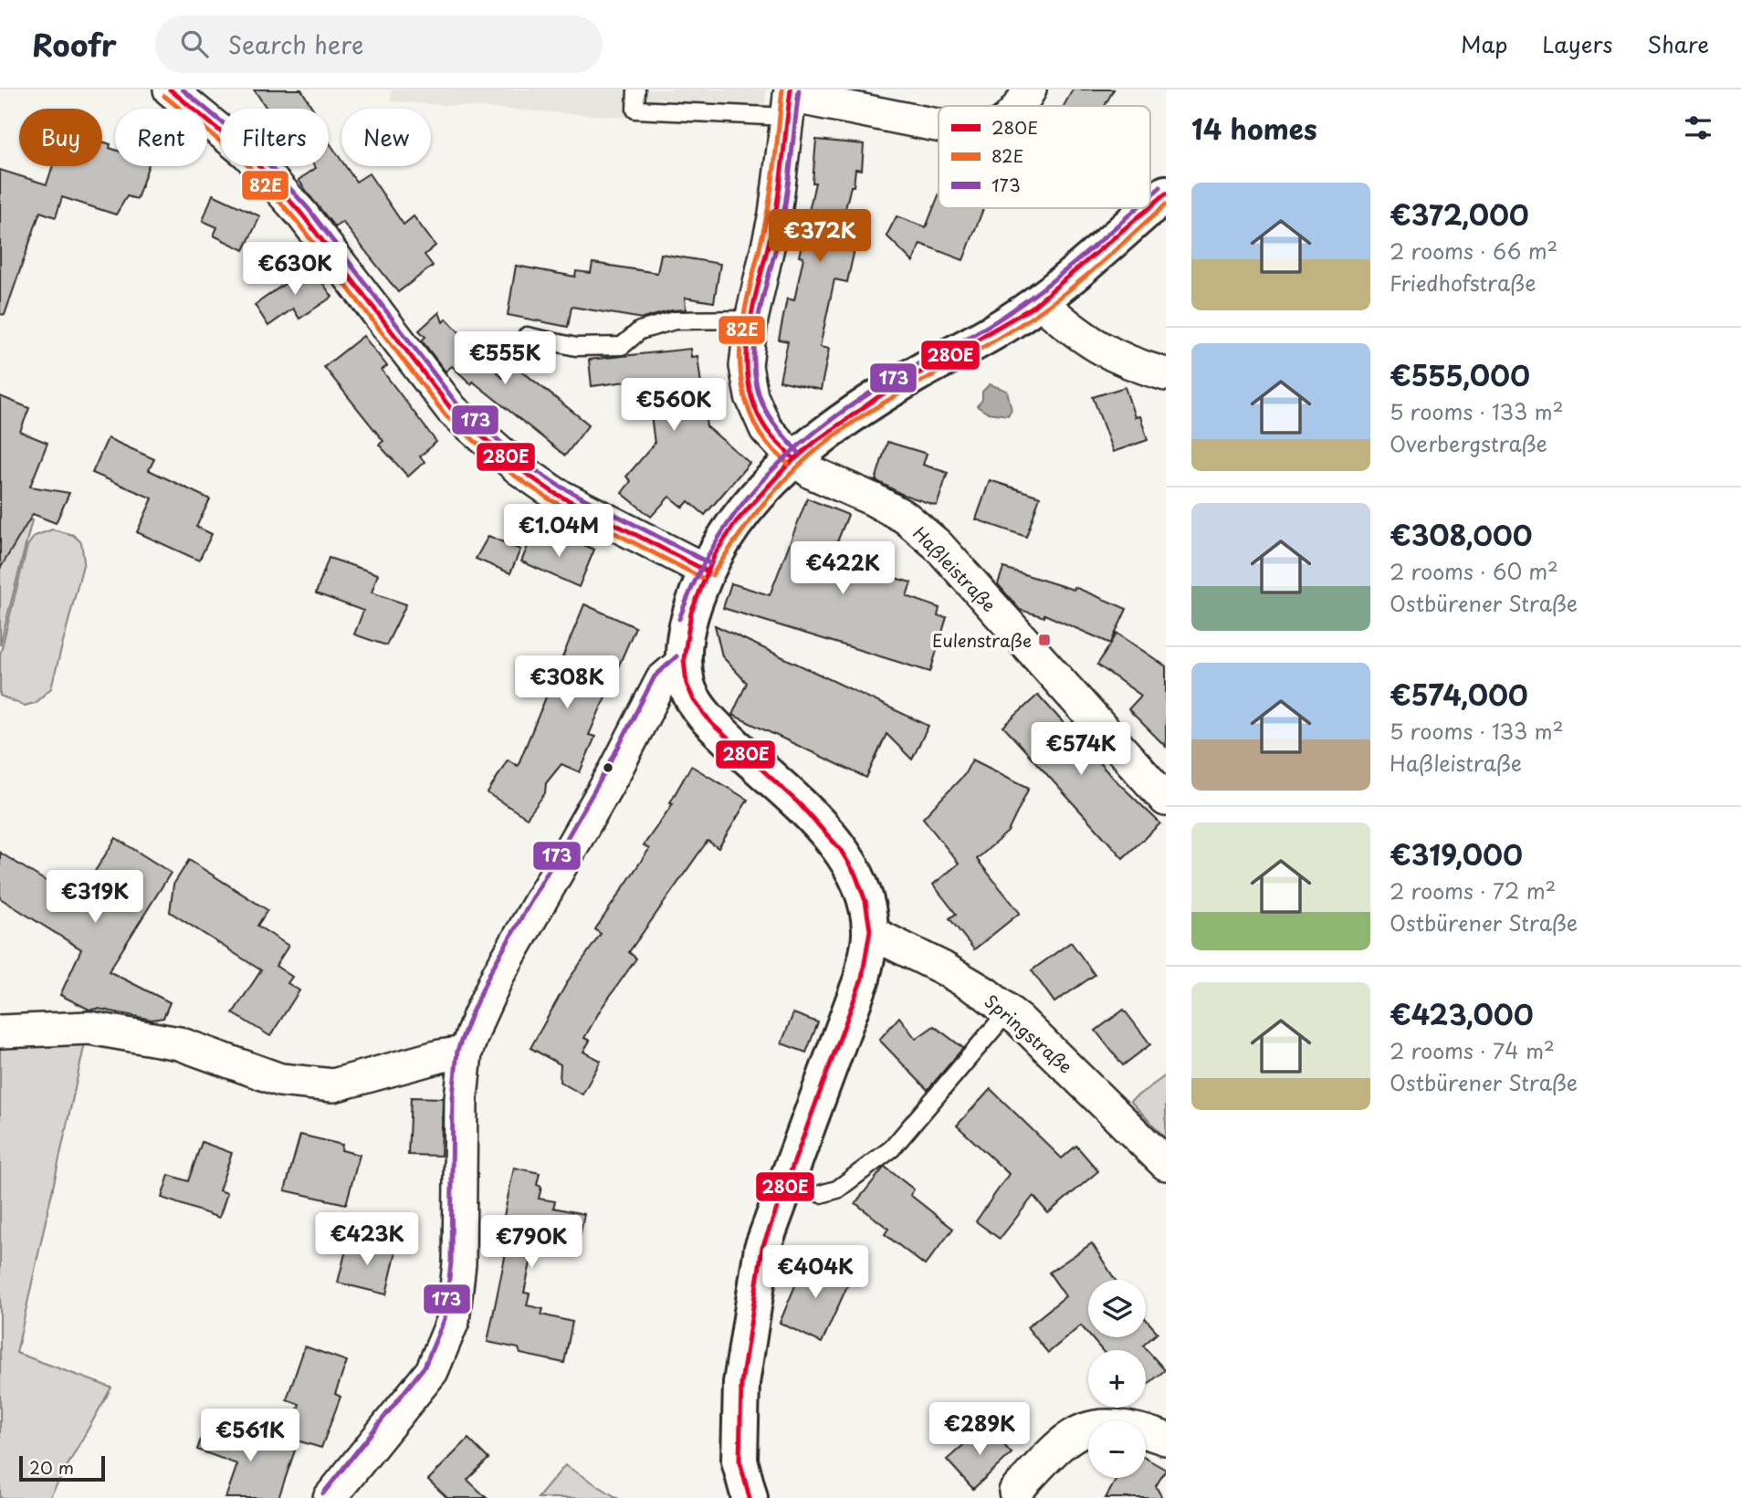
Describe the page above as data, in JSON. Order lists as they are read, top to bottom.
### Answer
{
  "streets": {
    "street": ["Haßleistraße", "Springstraße"]
  },
  "places": {
    "transit": ["Eulenstraße"]
  },
  "lines": ["transit line 280E", "transit line 82E", "transit line 173"],
  "legend": ["280E", "82E", "173"],
  "scale_bar": "20 m",
  "page": {
    "header": "Roofr",
    "search": "Search here",
    "nav": ["Map", "Layers", "Share"],
    "heading": "14 homes",
    "chip": [
      "Buy",
      "Rent",
      "Filters",
      "New"
    ],
    "list": [
      {
        "name": "€372,000",
        "note": "2 rooms · 66 m² · Friedhofstraße"
      },
      {
        "name": "€555,000",
        "note": "5 rooms · 133 m² · Overbergstraße"
      },
      {
        "name": "€308,000",
        "note": "2 rooms · 60 m² · Ostbürener Straße"
      },
      {
        "name": "€574,000",
        "note": "5 rooms · 133 m² · Haßleistraße"
      },
      {
        "name": "€319,000",
        "note": "2 rooms · 72 m² · Ostbürener Straße"
      },
      {
        "name": "€423,000",
        "note": "2 rooms · 74 m² · Ostbürener Straße"
      }
    ],
    "price": [
      "€372K",
      "€630K",
      "€555K",
      "€560K",
      "€1.04M",
      "€422K",
      "€308K",
      "€574K",
      "€319K",
      "€423K",
      "€790K",
      "€404K",
      "€289K",
      "€561K"
    ],
    "map_buttons": ["+", "−"],
    "scale": "20 m"
  }
}
